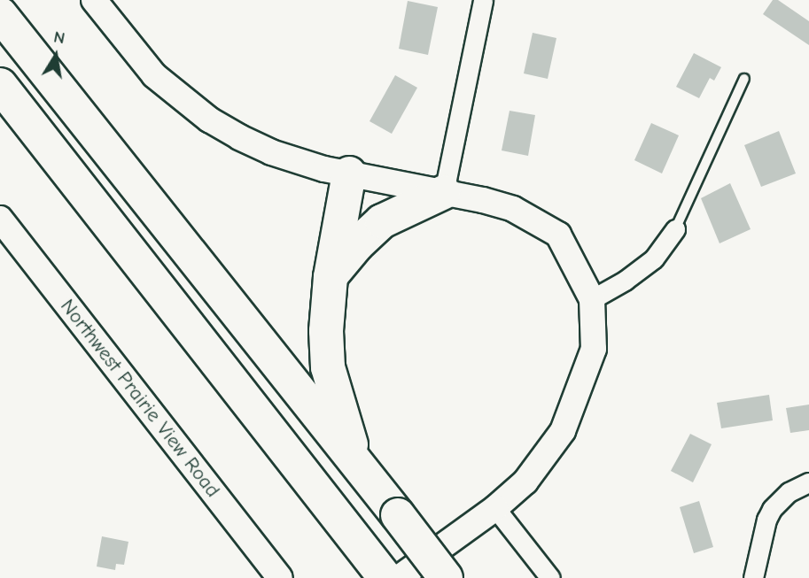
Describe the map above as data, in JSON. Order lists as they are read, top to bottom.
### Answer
{
  "streets": {
    "street": ["Northwest Prairie View Road"]
  },
  "north": "top"
}
